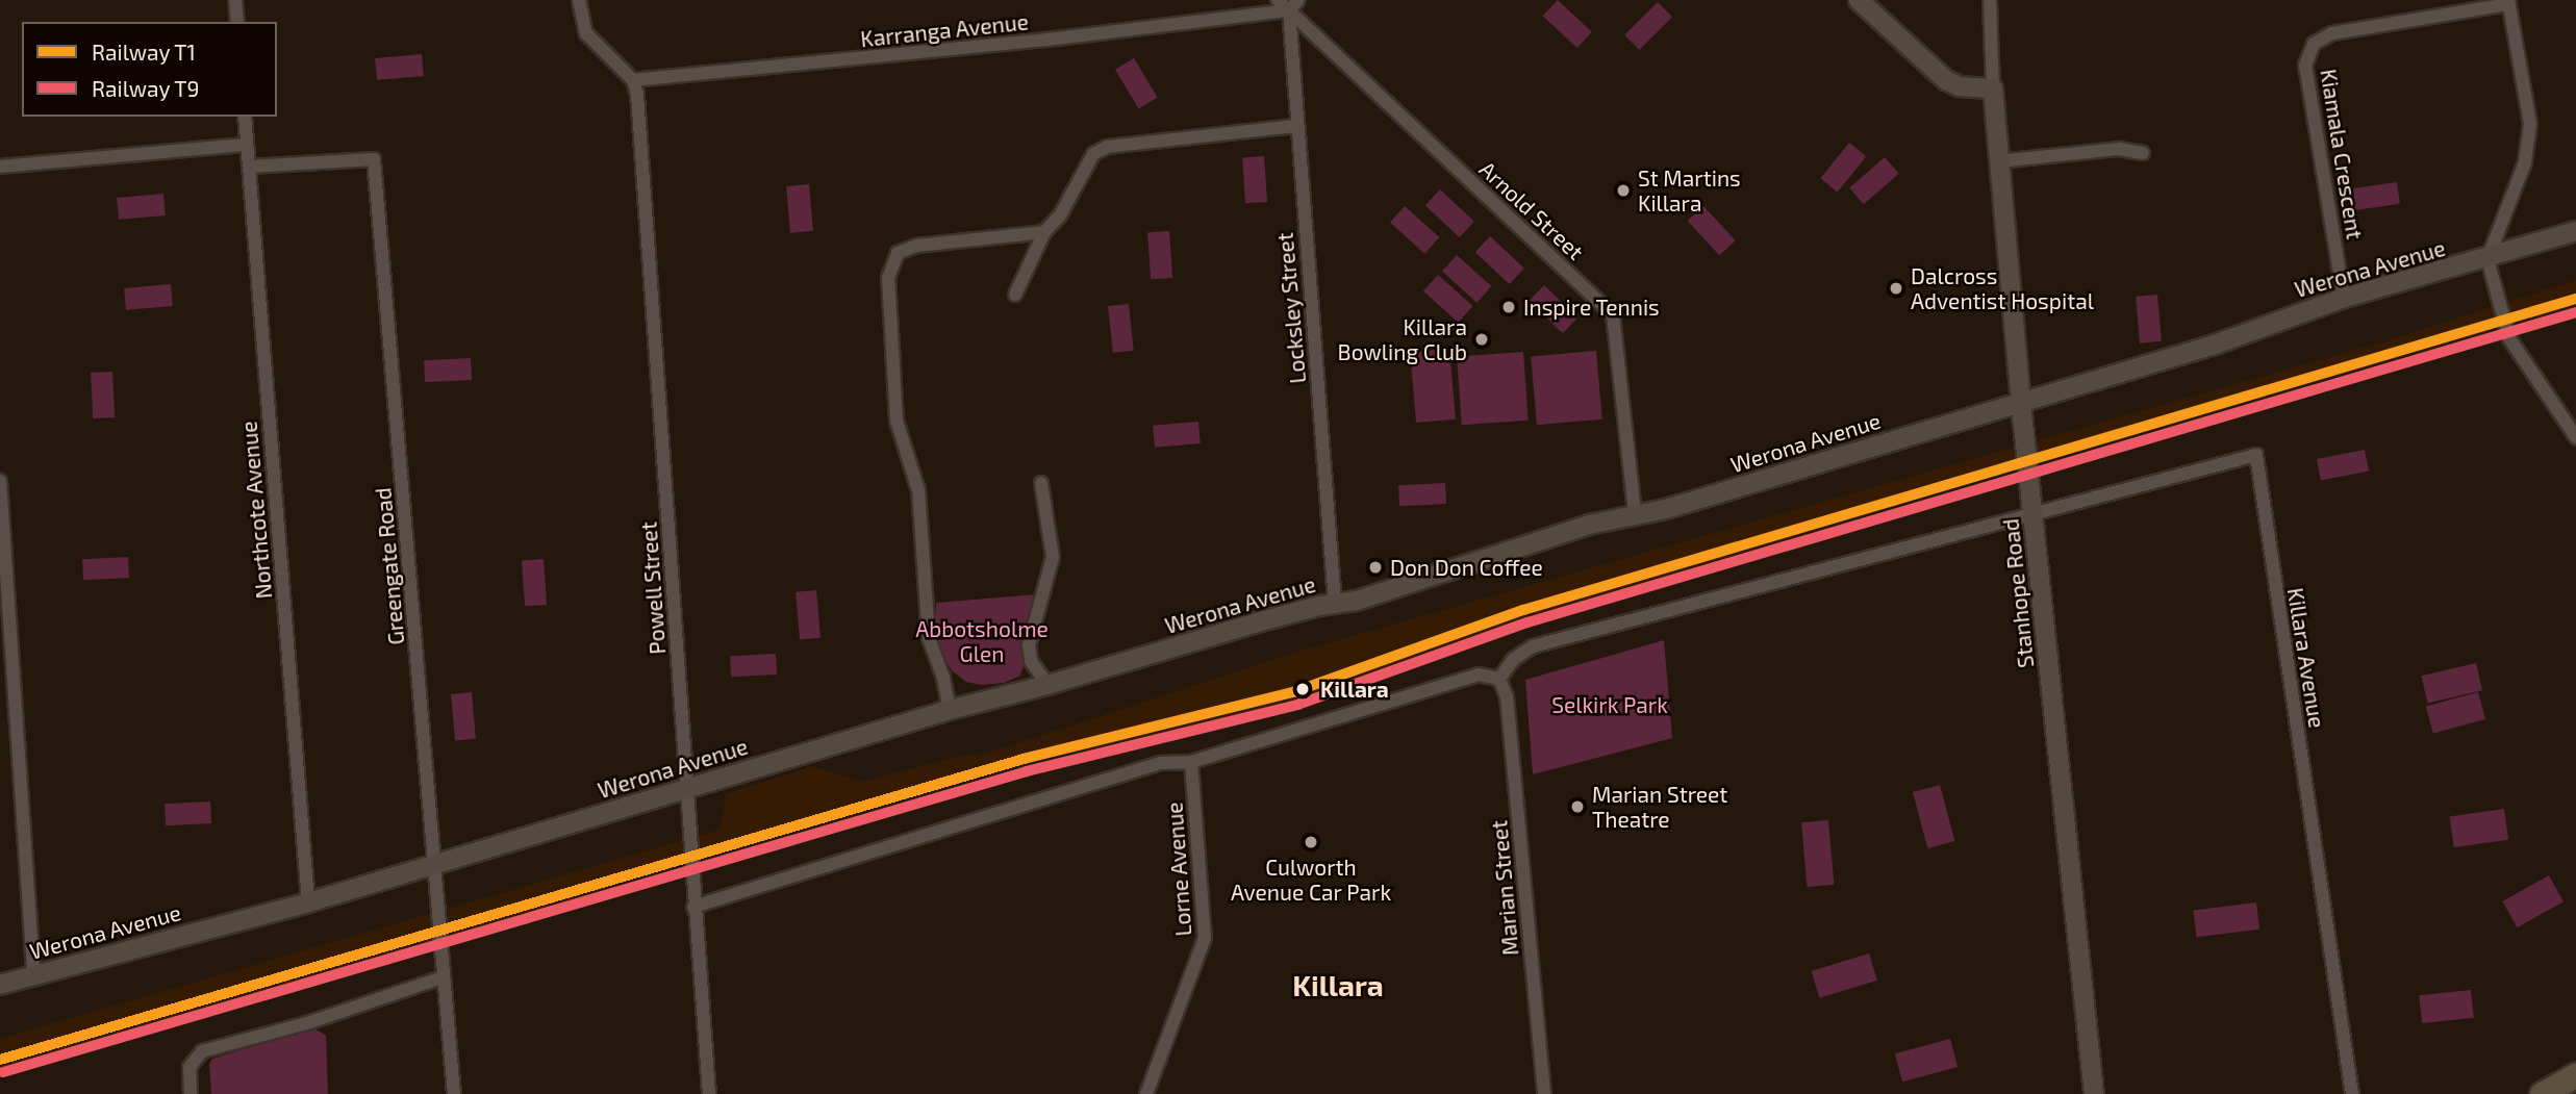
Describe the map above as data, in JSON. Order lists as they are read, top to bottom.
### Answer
{
  "streets": {
    "street": [
      "Karranga Avenue",
      "Kiamala Crescent",
      "Arnold Street",
      "Werona Avenue",
      "Locksley Street",
      "Northcote Avenue",
      "Greengate Road",
      "Powell Street",
      "Stanhope Road",
      "Killara Avenue",
      "Lorne Avenue",
      "Marian Street"
    ]
  },
  "crossings": [
    ["Karranga Avenue", "Arnold Street"],
    ["Karranga Avenue", "Locksley Street"],
    ["Karranga Avenue", "Powell Street"],
    ["Kiamala Crescent", "Werona Avenue"],
    ["Arnold Street", "Werona Avenue"],
    ["Arnold Street", "Locksley Street"],
    ["Werona Avenue", "Locksley Street"],
    ["Werona Avenue", "Northcote Avenue"],
    ["Werona Avenue", "Greengate Road"],
    ["Werona Avenue", "Powell Street"],
    ["Werona Avenue", "Stanhope Road"],
    ["Northcote Avenue", "Greengate Road"],
    ["Stanhope Road", "Killara Avenue"]
  ],
  "districts": ["Killara"],
  "parks": ["Abbotsholme Glen", "Selkirk Park"],
  "places": [
    "St Martins Killara",
    "Dalcross Adventist Hospital",
    "Inspire Tennis",
    "Killara Bowling Club",
    "Don Don Coffee",
    "Killara",
    "Marian Street Theatre",
    "Culworth Avenue Car Park"
  ],
  "lines": ["rail line T1", "rail line T9"],
  "legend": ["Railway T1", "Railway T9"]
}
